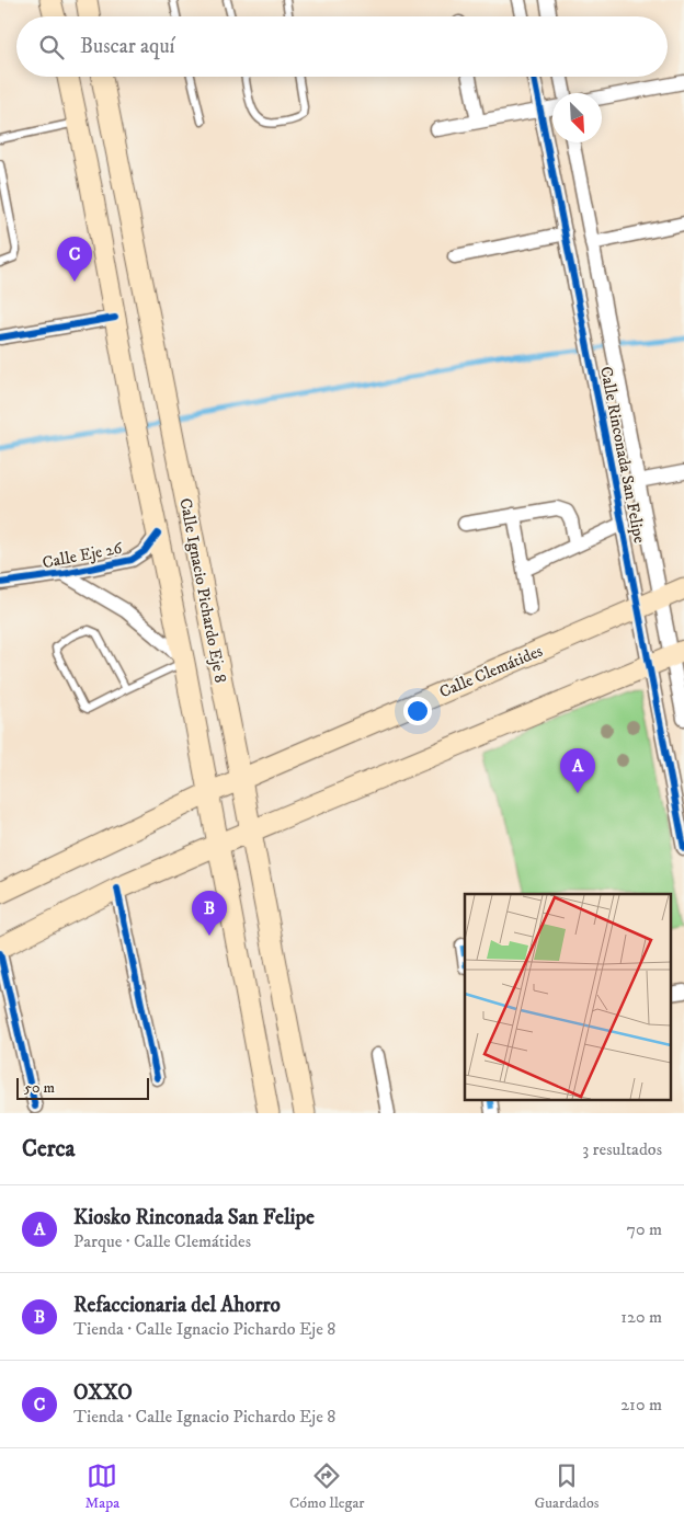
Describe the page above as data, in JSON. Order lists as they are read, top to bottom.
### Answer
{
  "streets": {
    "main road": ["Calle Ignacio Pichardo Eje 8", "Calle Clemátides"],
    "street": ["Calle Rinconada San Felipe", "Calle Eje 26"]
  },
  "crossings": [
    ["Calle Rinconada San Felipe", "Calle Clemátides"],
    ["Calle Eje 26", "Calle Ignacio Pichardo Eje 8"],
    ["Calle Ignacio Pichardo Eje 8", "Calle Clemátides"]
  ],
  "scale_bar": "50 m",
  "north": "bottom right",
  "page": {
    "search": "Buscar aquí",
    "pins": ["C", "A", "B"],
    "scale": "50 m",
    "heading": ["Cerca", "3 resultados"],
    "list": [
      {
        "mark": "A",
        "name": "Kiosko Rinconada San Felipe",
        "note": "Parque · Calle Clemátides",
        "value": "70 m"
      },
      {
        "mark": "B",
        "name": "Refaccionaria del Ahorro",
        "note": "Tienda · Calle Ignacio Pichardo Eje 8",
        "value": "120 m"
      },
      {
        "mark": "C",
        "name": "OXXO",
        "note": "Tienda · Calle Ignacio Pichardo Eje 8",
        "value": "210 m"
      }
    ],
    "nav": ["Mapa", "Cómo llegar", "Guardados"]
  }
}
